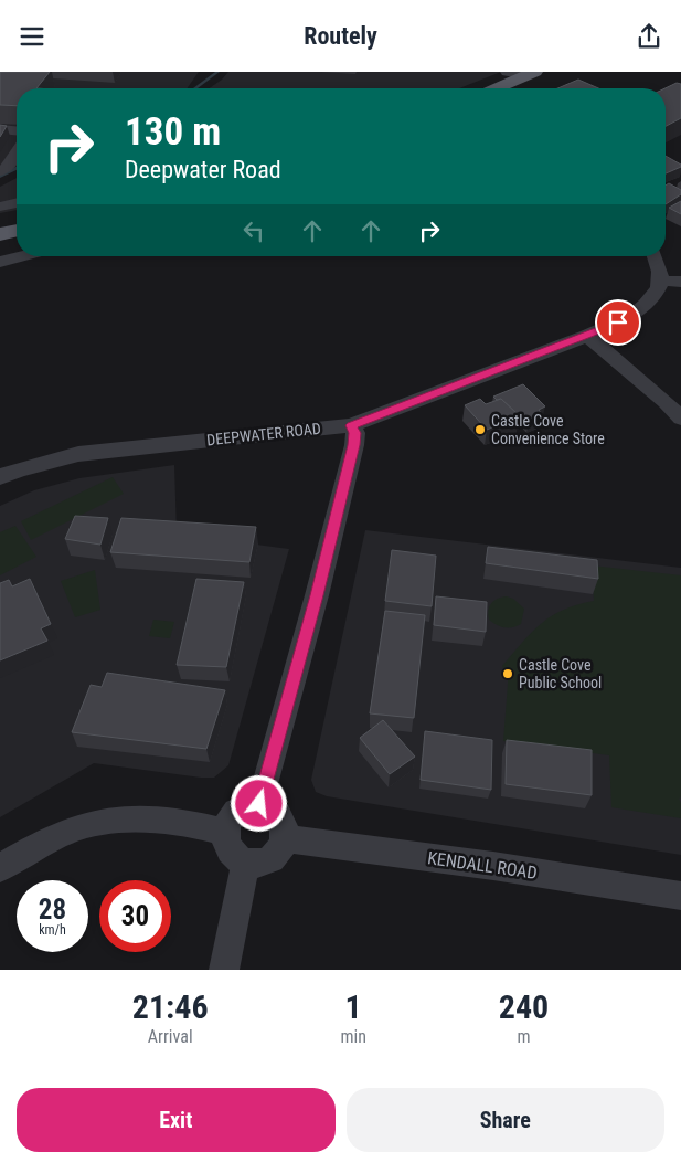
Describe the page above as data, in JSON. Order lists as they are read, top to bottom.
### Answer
{
  "streets": {
    "street": ["DEEPWATER ROAD", "KENDALL ROAD"]
  },
  "places": ["Castle Cove Convenience Store", "Castle Cove Public School"],
  "page": {
    "header": "Routely",
    "turn": ["130 m", "Deepwater Road"],
    "speed": "28 km/h",
    "limit": "30",
    "eta": [
      "21:46",
      "Arrival",
      "1",
      "min",
      "240",
      "m"
    ],
    "buttons": ["Exit", "Share"]
  }
}
